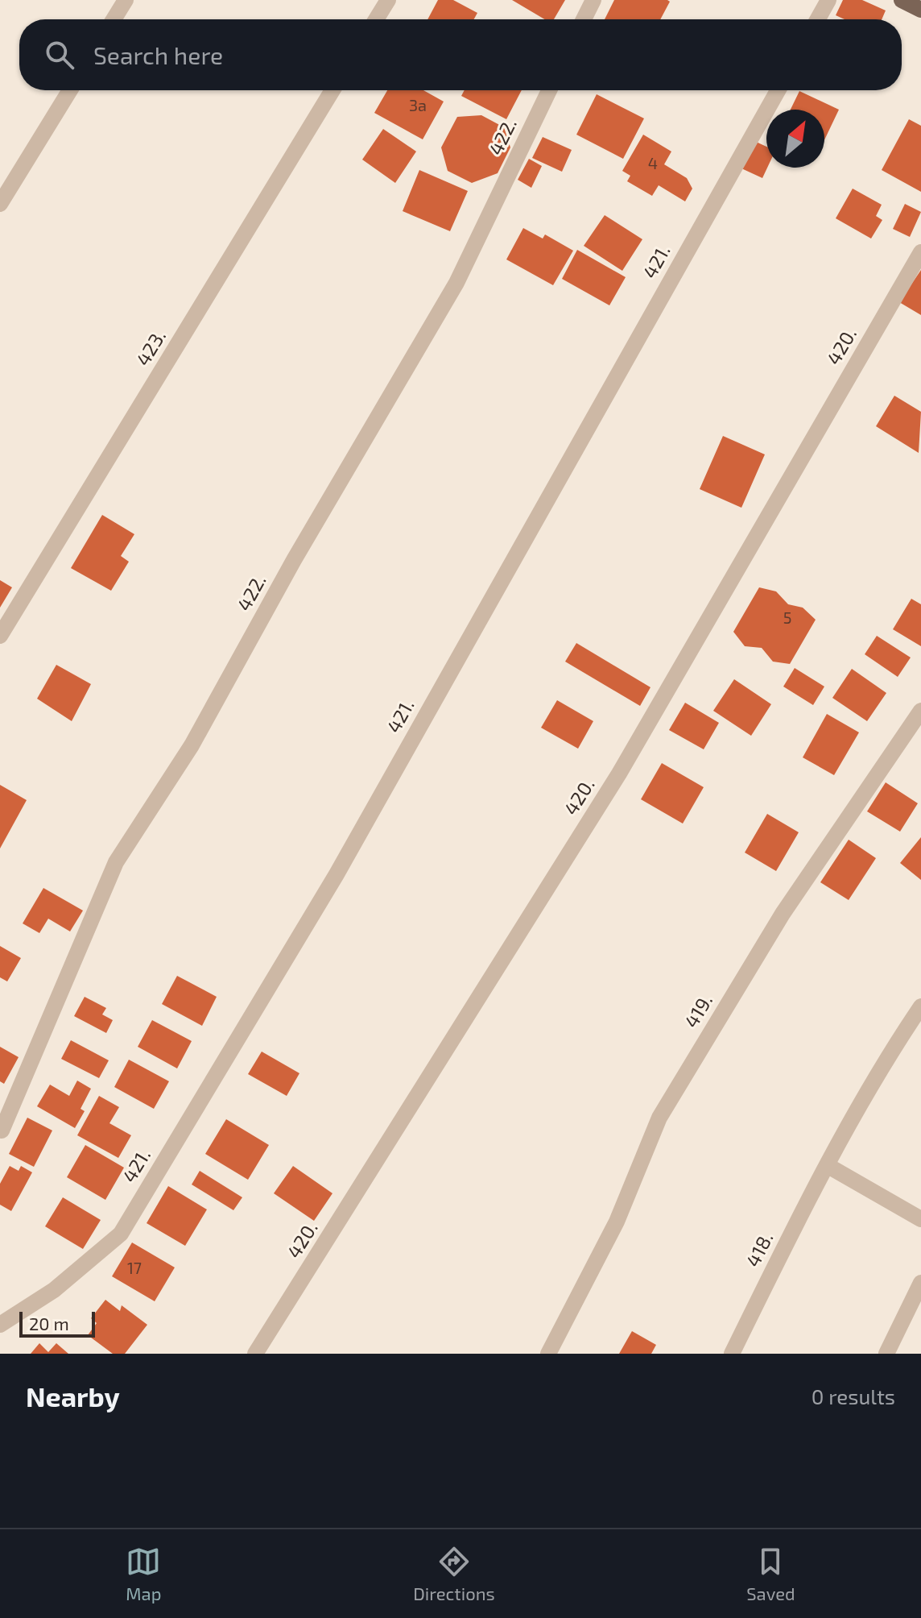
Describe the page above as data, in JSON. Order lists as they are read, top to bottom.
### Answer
{
  "streets": {
    "street": [
      "422.",
      "421.",
      "420.",
      "423.",
      "419.",
      "418."
    ]
  },
  "house_numbers": [
    "3a",
    "4",
    "5",
    "17"
  ],
  "scale_bar": "20 m",
  "north": "top right",
  "page": {
    "search": "Search here",
    "scale": "20 m",
    "heading": ["Nearby", "0 results"],
    "nav": ["Map", "Directions", "Saved"]
  }
}
